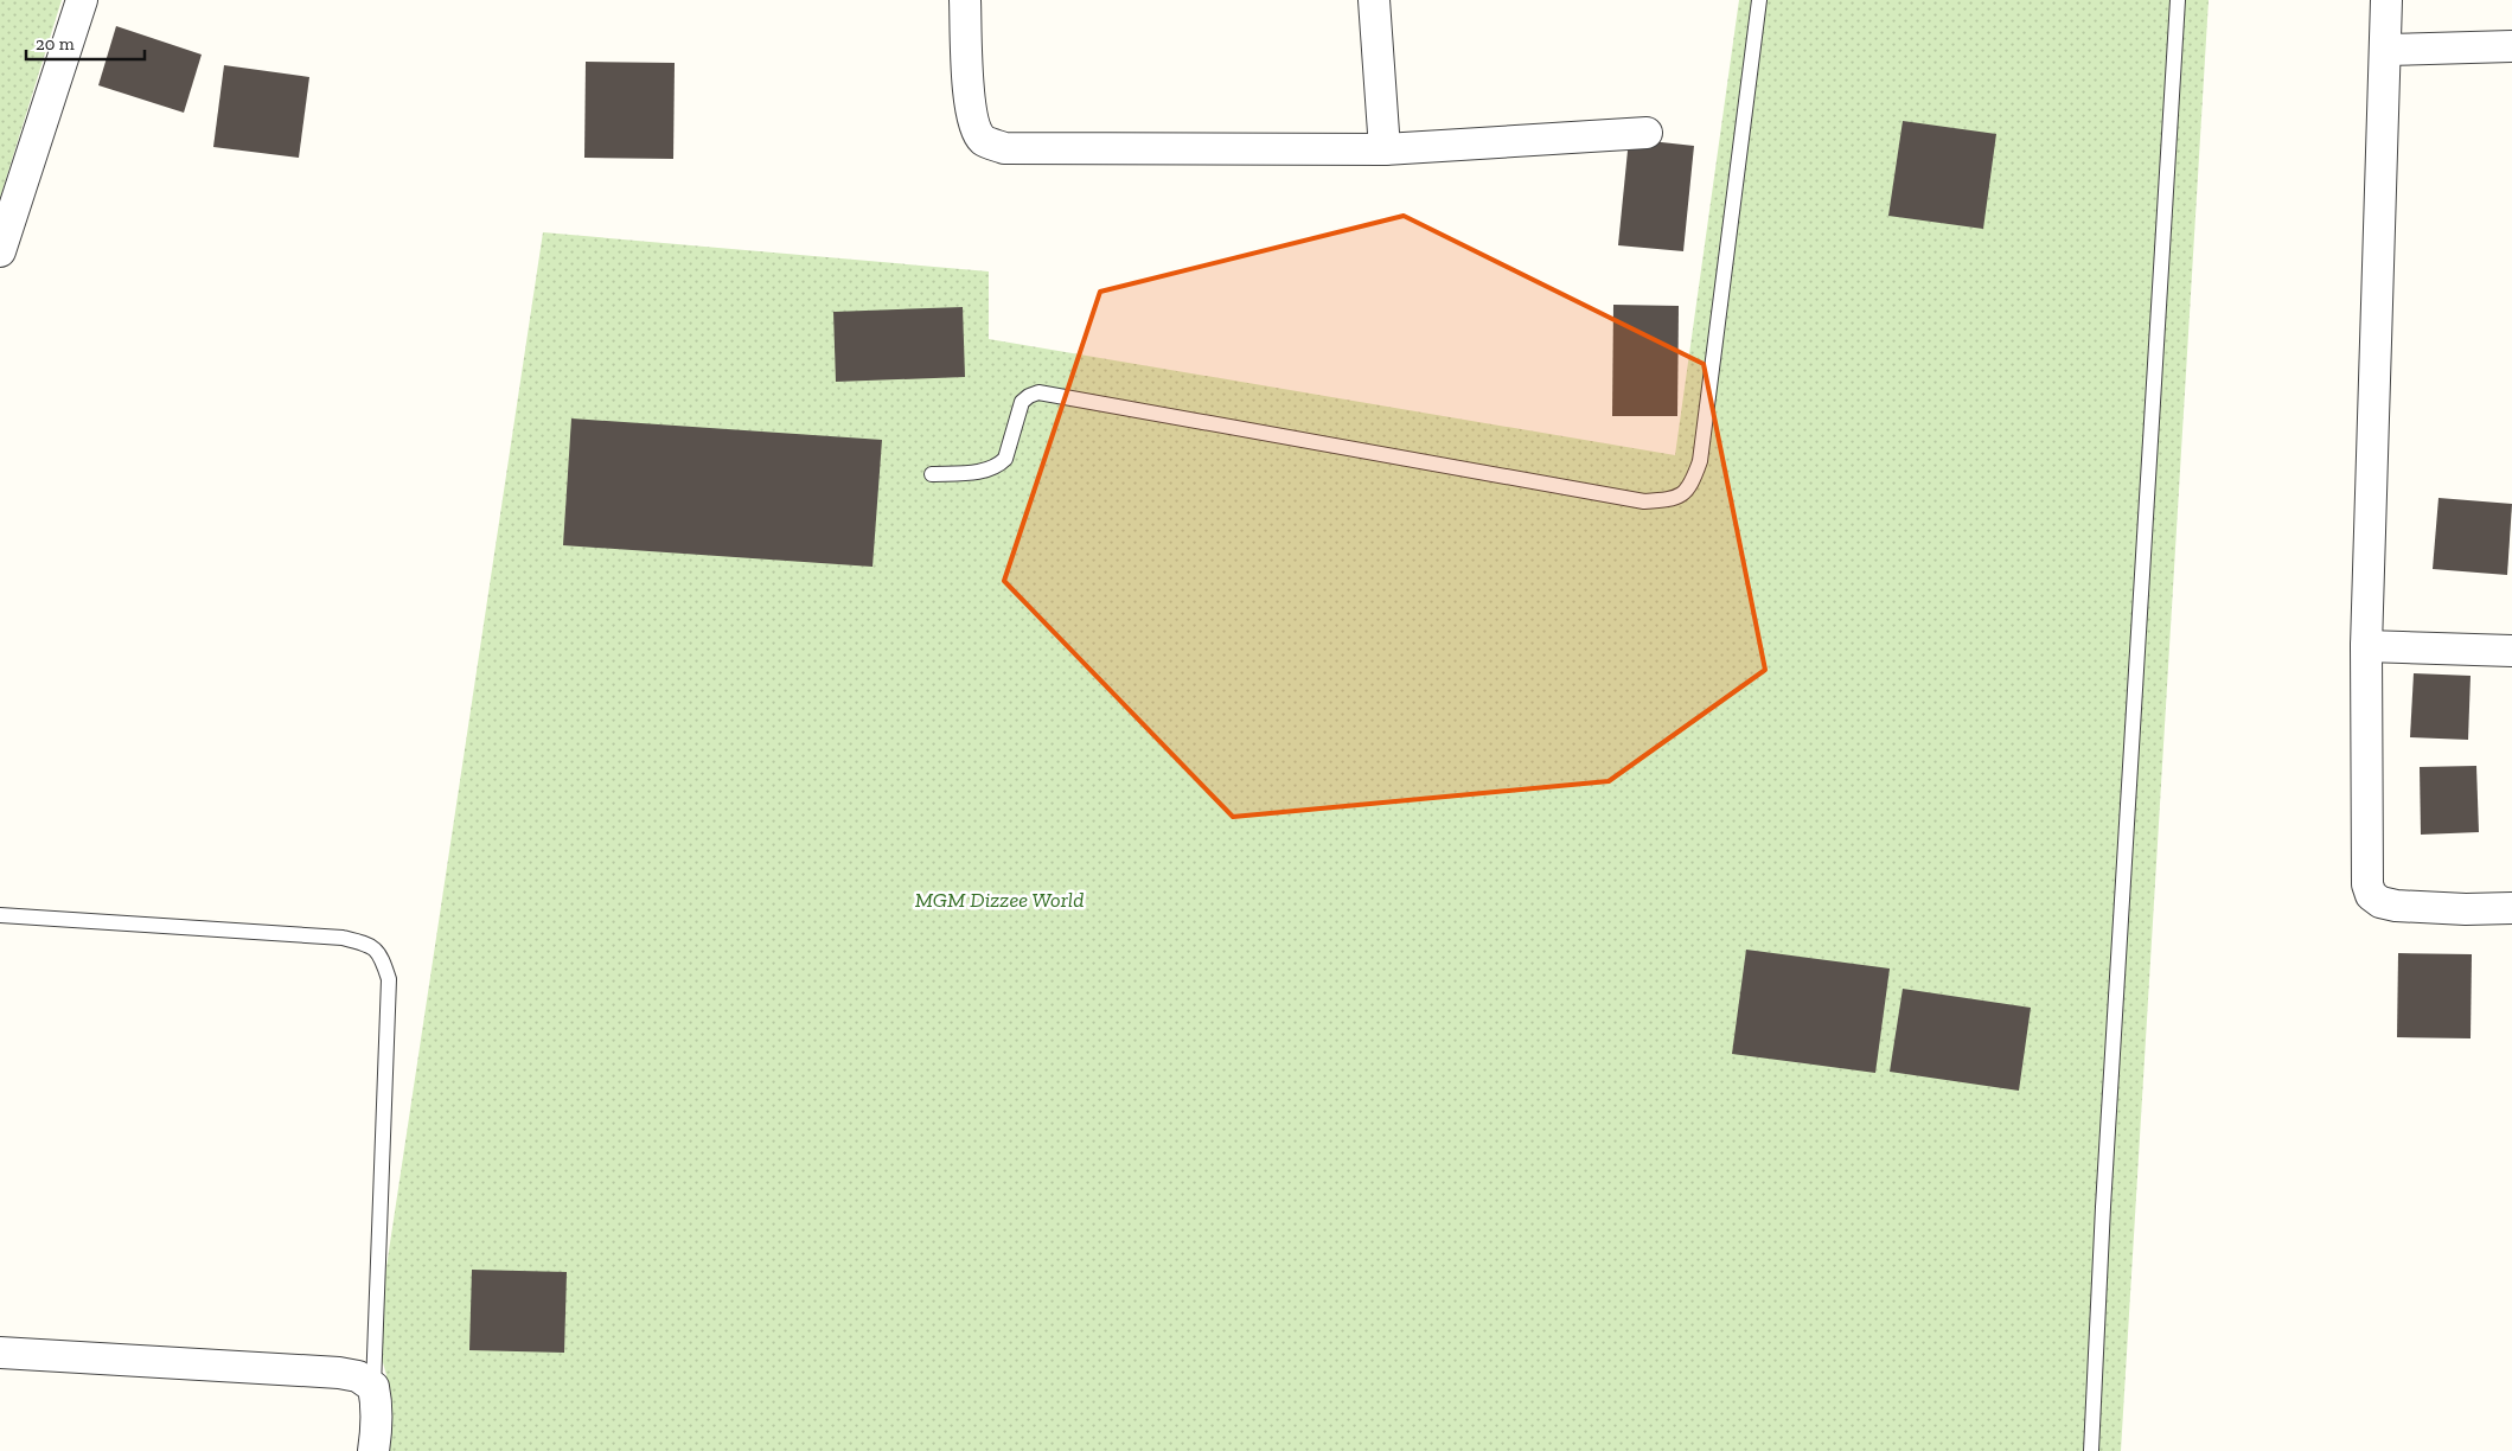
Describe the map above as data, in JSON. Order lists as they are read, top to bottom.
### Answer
{
  "parks": ["MGM Dizzee World"],
  "scale_bar": "20 m"
}
